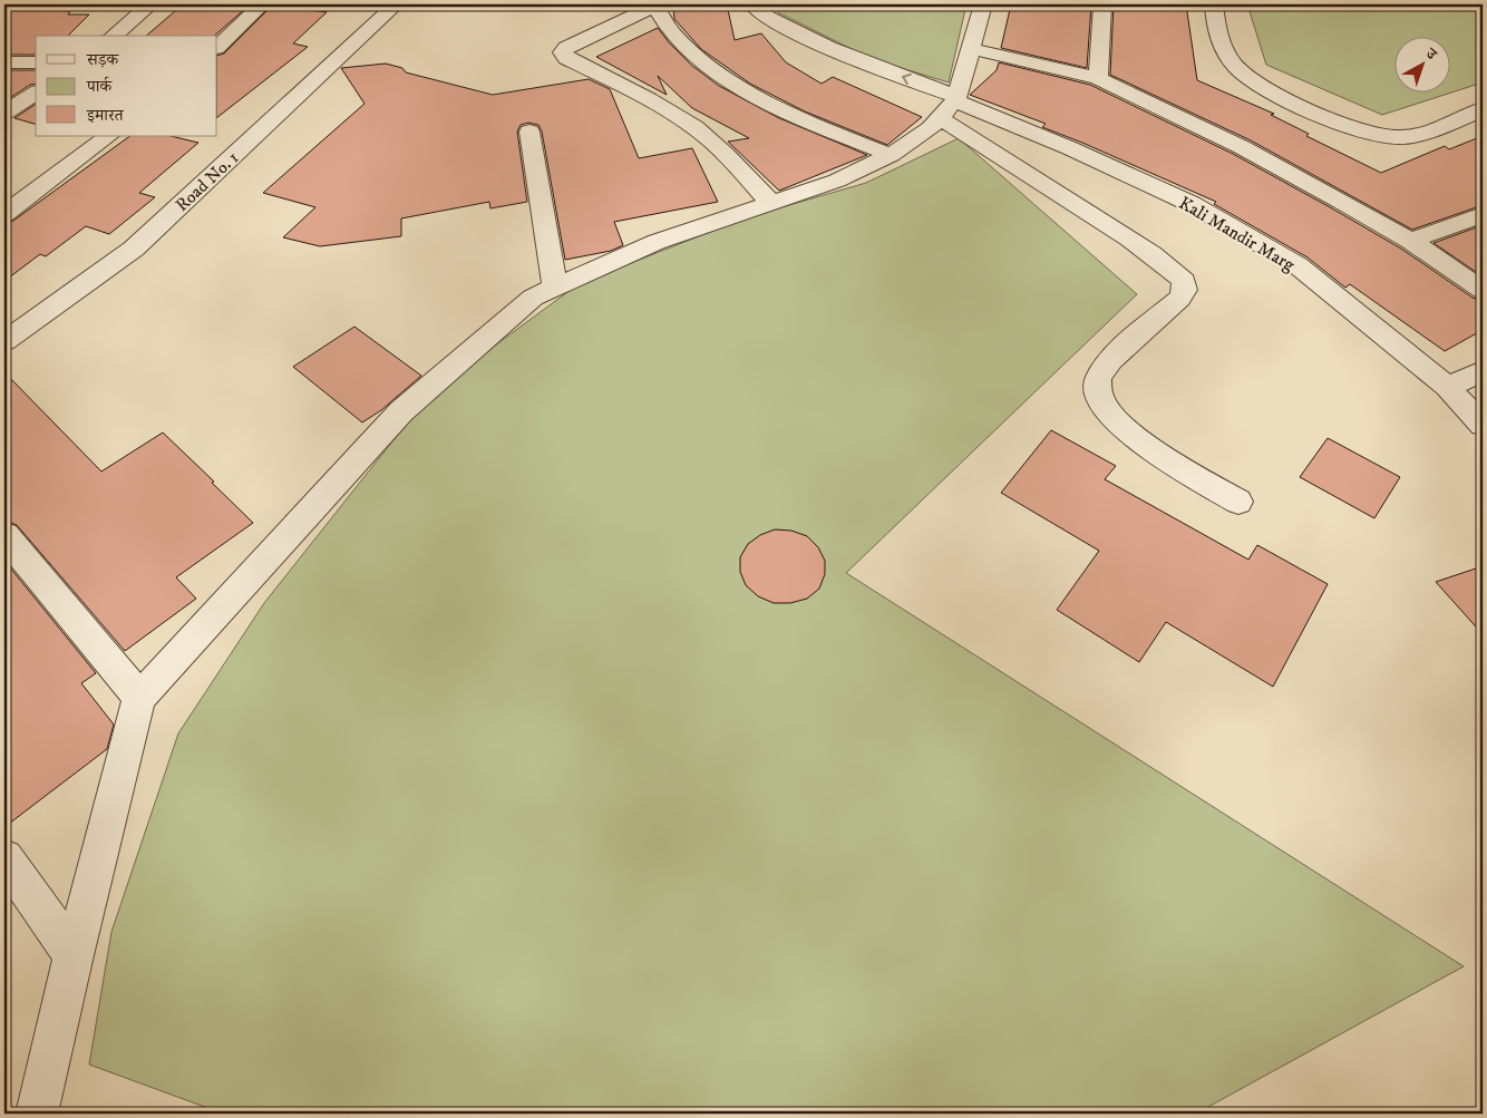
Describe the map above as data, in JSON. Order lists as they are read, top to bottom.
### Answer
{
  "streets": {
    "street": ["Road No. 1", "Kali Mandir Marg"]
  },
  "legend": ["सड़क", "पार्क", "इमारत"],
  "north": "top right"
}
